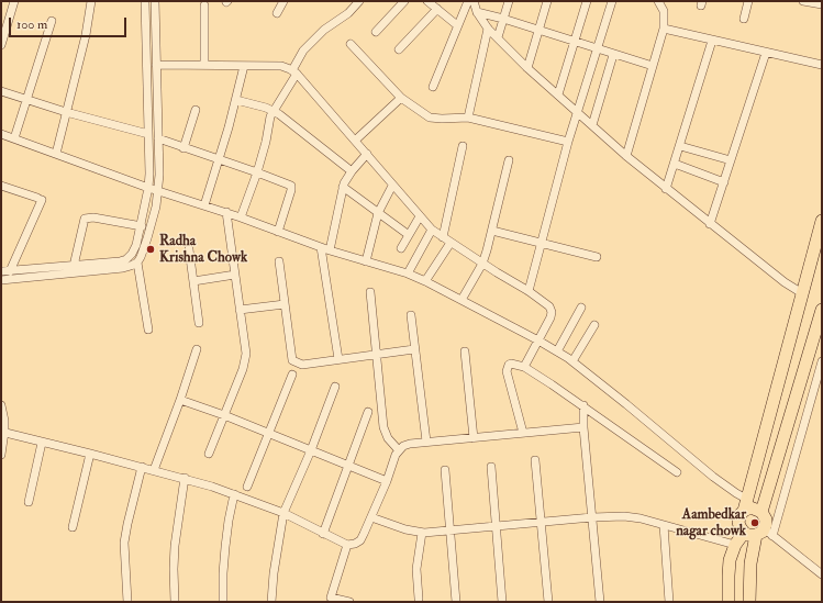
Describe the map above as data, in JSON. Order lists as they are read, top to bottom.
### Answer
{
  "places": ["Radha Krishna Chowk", "Aambedkar nagar chowk"],
  "scale_bar": "100 m"
}
